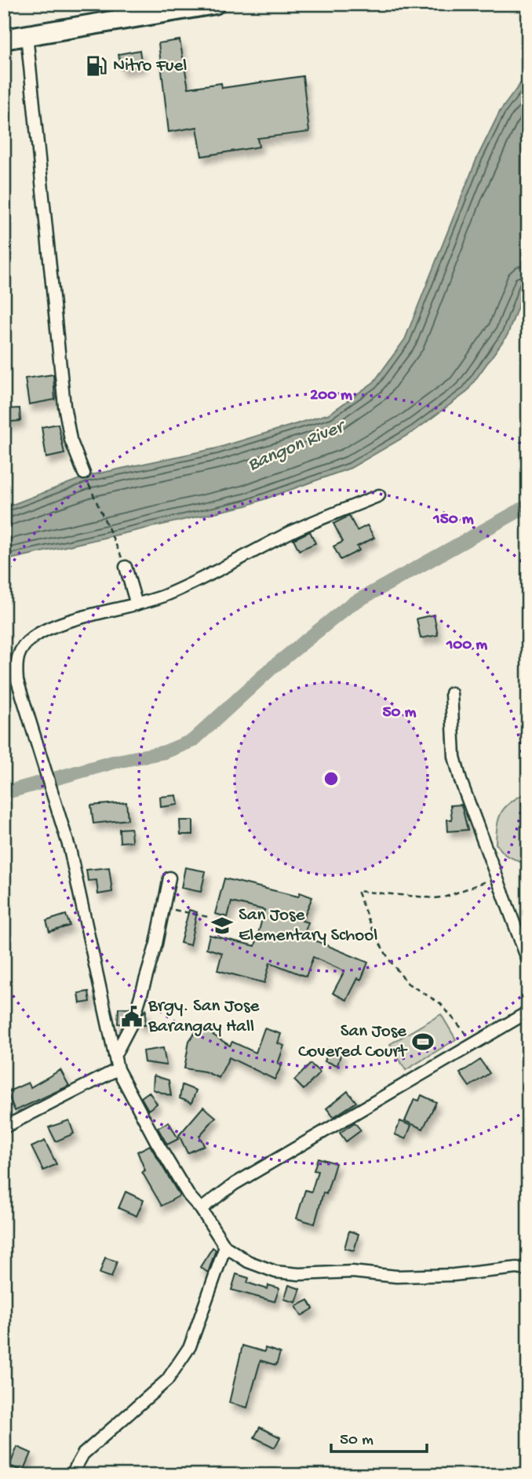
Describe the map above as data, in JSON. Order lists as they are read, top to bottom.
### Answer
{
  "water": ["Bangon River"],
  "places": {
    "fuel station": ["Nitro Fuel"],
    "school or university": ["San Jose Elementary School"],
    "public building": ["Brgy. San Jose Barangay Hall"],
    "sports": ["San Jose Covered Court"]
  },
  "scale_bar": "50 m",
  "rings": [
    "200 m",
    "150 m",
    "100 m",
    "50 m"
  ]
}
